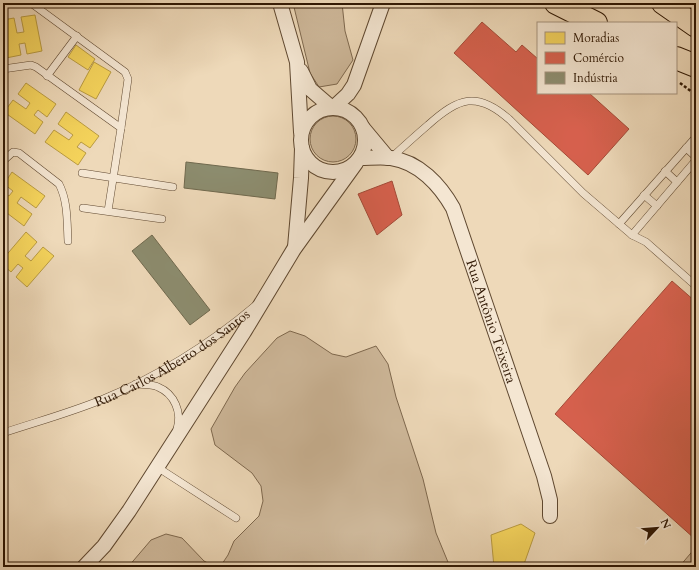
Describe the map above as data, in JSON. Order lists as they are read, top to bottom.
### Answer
{
  "streets": {
    "street": ["Rua Antônio Teixeira", "Rua Carlos Alberto dos Santos"]
  },
  "crossings": [
    ["Rua Antônio Teixeira", "Rua Carlos Alberto dos Santos"]
  ],
  "legend": ["Moradias", "Comércio", "Indústria"],
  "north": "top right"
}
